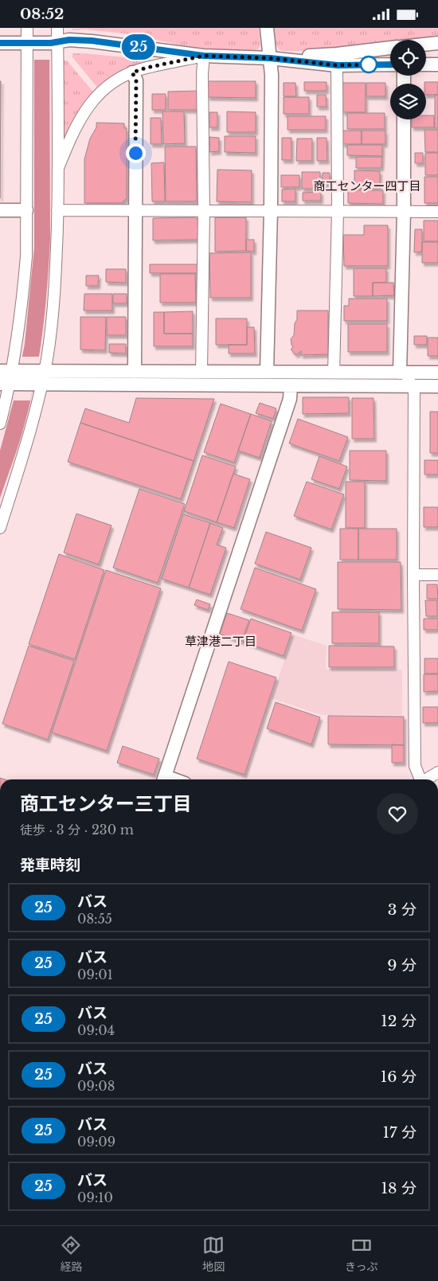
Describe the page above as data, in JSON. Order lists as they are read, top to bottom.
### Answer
{
  "districts": ["商工センター四丁目", "草津港二丁目"],
  "lines": ["bus line 25"],
  "page": {
    "status": "08:52",
    "on_map": "25",
    "heading": [
      ["商工センター三丁目", "徒歩 · 3 分 · 230 m"],
      "発車時刻"
    ],
    "list": [
      {
        "mark": "25",
        "name": "バス",
        "note": "08:55",
        "value": "3 分"
      },
      {
        "mark": "25",
        "name": "バス",
        "note": "09:01",
        "value": "9 分"
      },
      {
        "mark": "25",
        "name": "バス",
        "note": "09:04",
        "value": "12 分"
      },
      {
        "mark": "25",
        "name": "バス",
        "note": "09:08",
        "value": "16 分"
      },
      {
        "mark": "25",
        "name": "バス",
        "note": "09:09",
        "value": "17 分"
      },
      {
        "mark": "25",
        "name": "バス",
        "note": "09:10",
        "value": "18 分"
      }
    ],
    "tabs": ["経路", "地図", "きっぷ"]
  }
}
